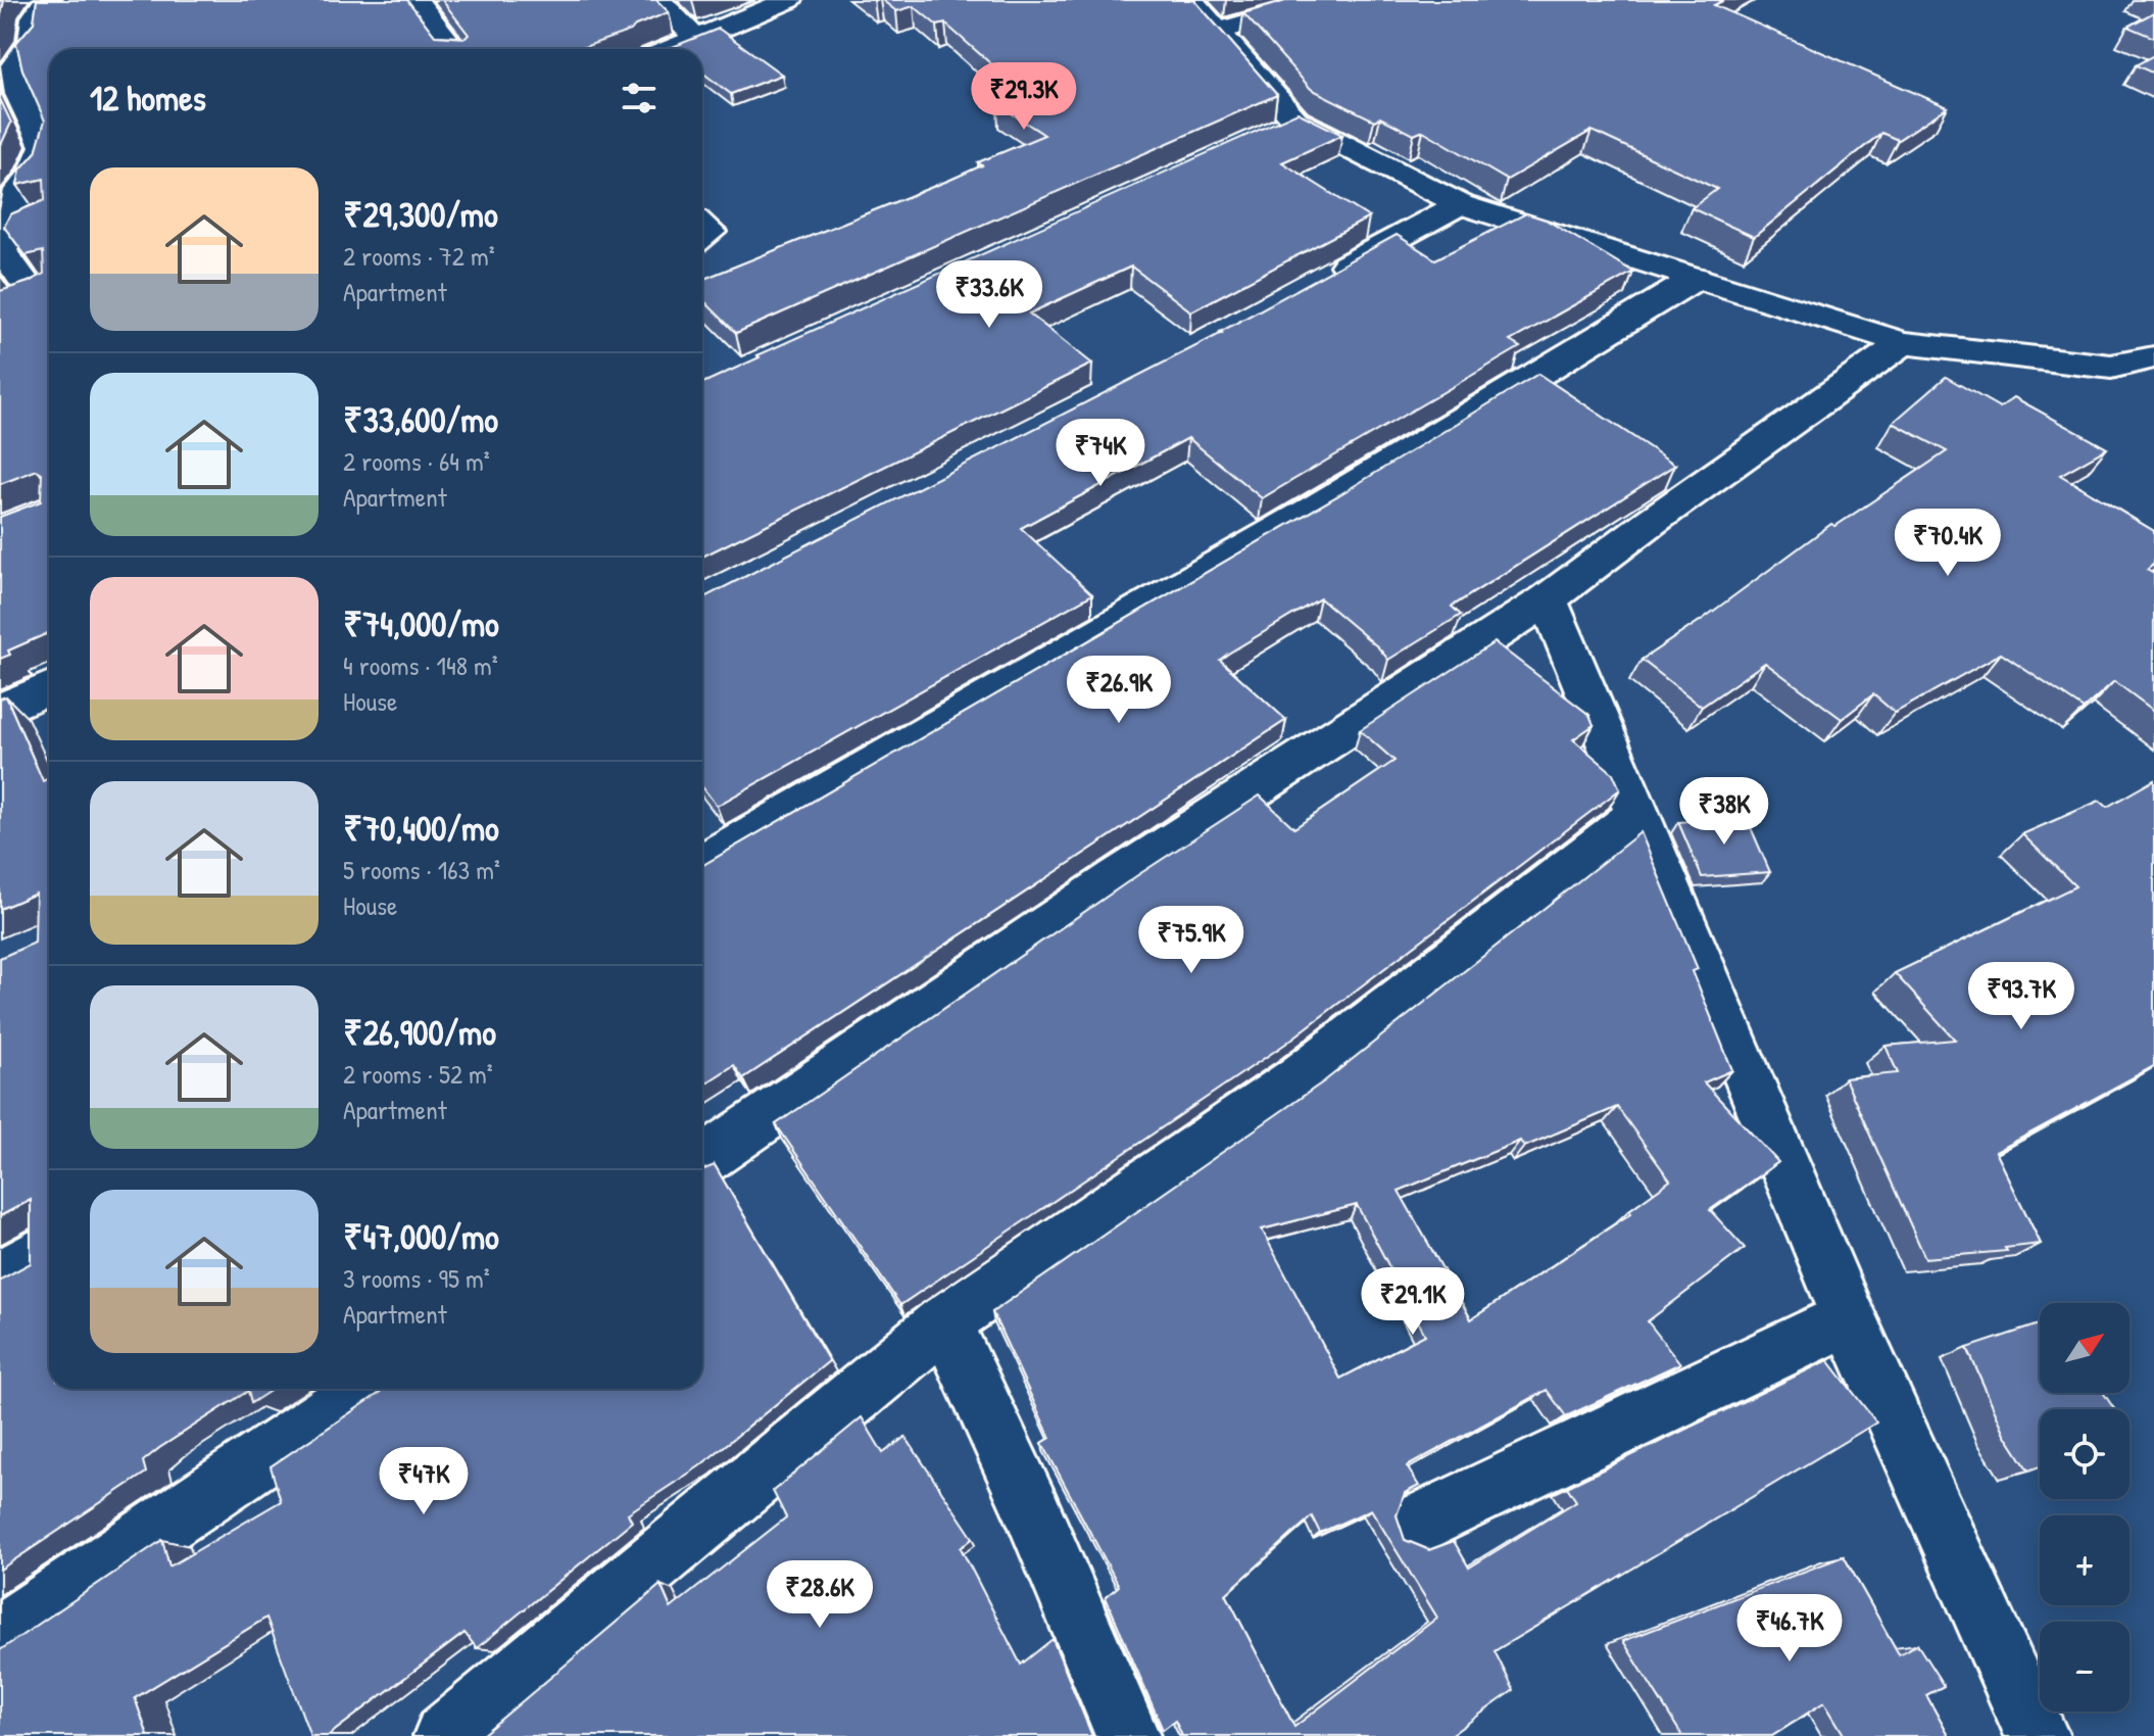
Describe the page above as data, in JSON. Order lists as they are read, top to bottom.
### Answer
{
  "north": "top right",
  "page": {
    "heading": "12 homes",
    "price": [
      "₹29.3K",
      "₹33.6K",
      "₹74K",
      "₹70.4K",
      "₹26.9K",
      "₹38K",
      "₹75.9K",
      "₹93.7K",
      "₹29.1K",
      "₹47K",
      "₹28.6K",
      "₹46.7K"
    ],
    "list": [
      {
        "name": "₹29,300/mo",
        "note": "2 rooms · 72 m² · Apartment"
      },
      {
        "name": "₹33,600/mo",
        "note": "2 rooms · 64 m² · Apartment"
      },
      {
        "name": "₹74,000/mo",
        "note": "4 rooms · 148 m² · House"
      },
      {
        "name": "₹70,400/mo",
        "note": "5 rooms · 163 m² · House"
      },
      {
        "name": "₹26,900/mo",
        "note": "2 rooms · 52 m² · Apartment"
      },
      {
        "name": "₹47,000/mo",
        "note": "3 rooms · 95 m² · Apartment"
      }
    ],
    "map_buttons": ["+", "−"]
  }
}
